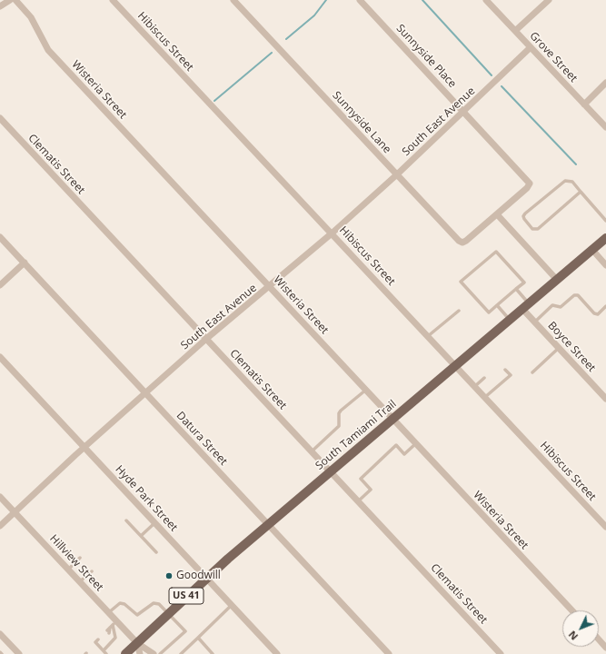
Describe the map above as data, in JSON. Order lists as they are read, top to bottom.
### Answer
{
  "streets": {
    "main road": ["South Tamiami Trail", "US 41"],
    "street": [
      "Hibiscus Street",
      "Sunnyside Place",
      "Grove Street",
      "Wisteria Street",
      "South East Avenue",
      "Sunnyside Lane",
      "Clematis Street",
      "Boyce Street",
      "Datura Street",
      "Hyde Park Street",
      "Hillview Street"
    ]
  },
  "crossings": [
    ["Hibiscus Street", "South East Avenue"],
    ["Hibiscus Street", "South Tamiami Trail"],
    ["Sunnyside Place", "South East Avenue"],
    ["Sunnyside Place", "Sunnyside Lane"],
    ["Grove Street", "South East Avenue"],
    ["Wisteria Street", "South East Avenue"],
    ["Wisteria Street", "South Tamiami Trail"],
    ["South East Avenue", "Sunnyside Lane"],
    ["South East Avenue", "Clematis Street"],
    ["South East Avenue", "Datura Street"],
    ["South East Avenue", "Hyde Park Street"],
    ["South East Avenue", "Hillview Street"],
    ["Clematis Street", "South Tamiami Trail"],
    ["Boyce Street", "South Tamiami Trail"],
    ["South Tamiami Trail", "Datura Street"],
    ["South Tamiami Trail", "Hyde Park Street"],
    ["South Tamiami Trail", "Hillview Street"]
  ],
  "places": ["Goodwill"],
  "north": "bottom left"
}
